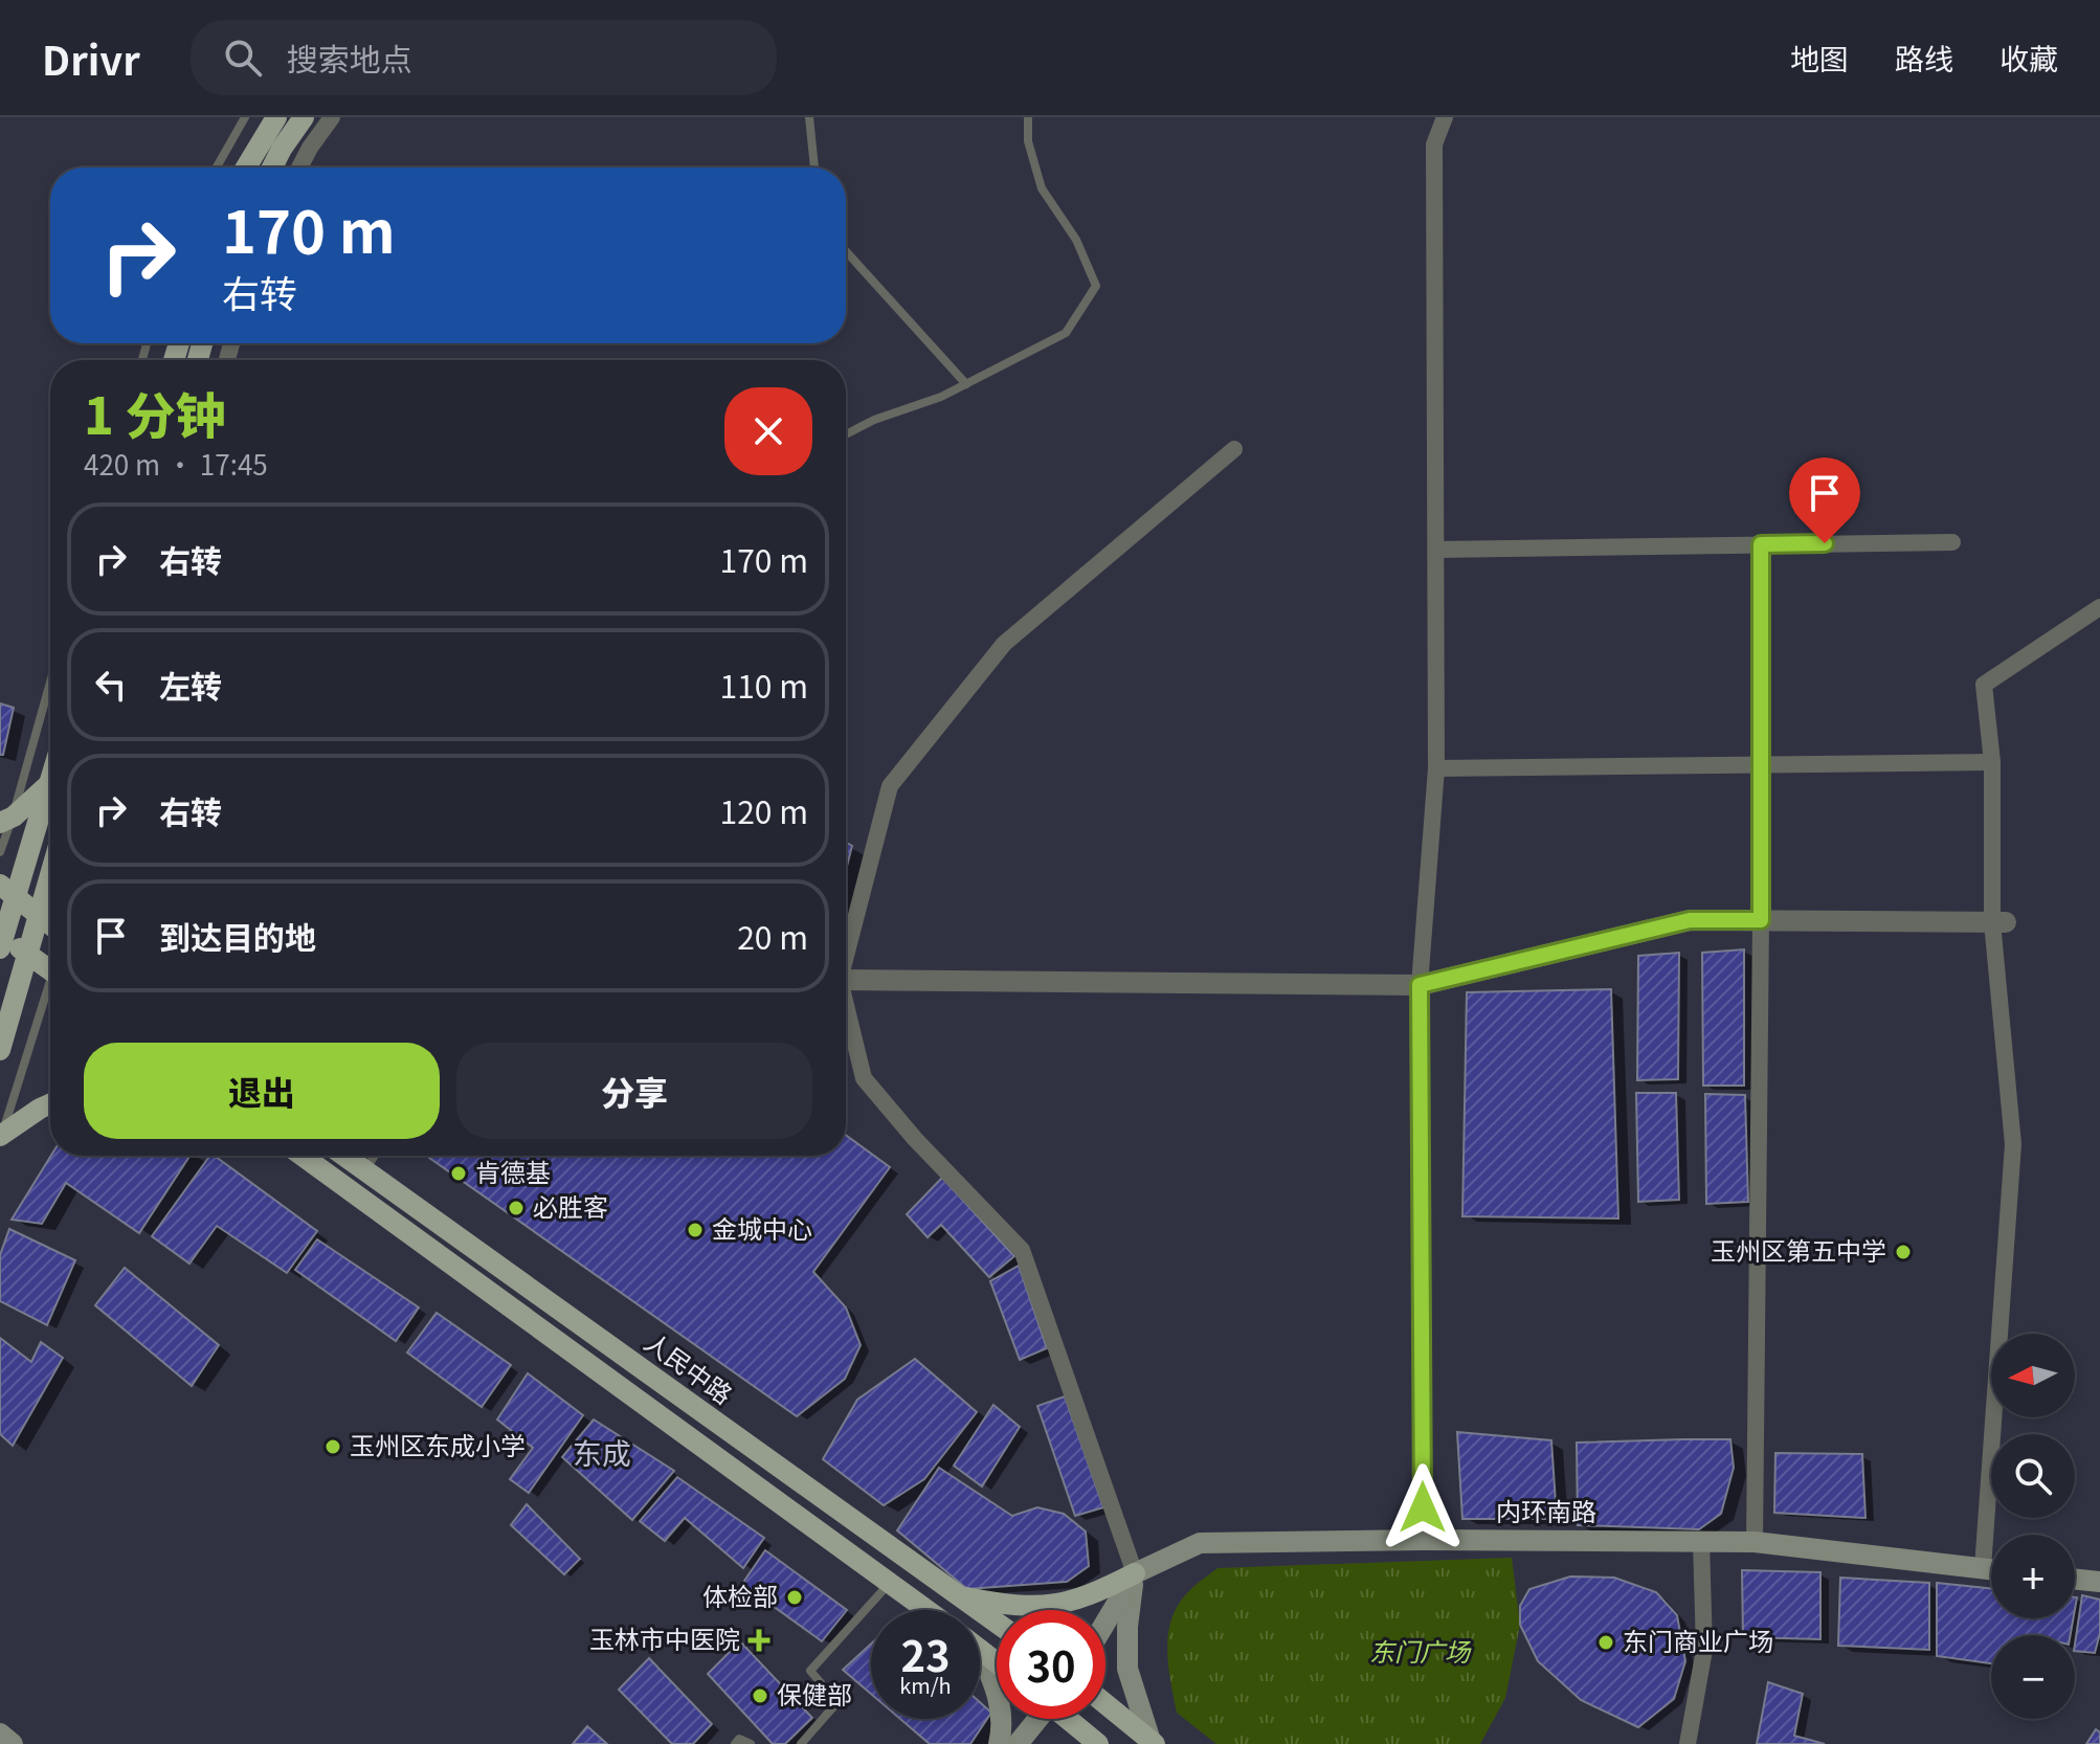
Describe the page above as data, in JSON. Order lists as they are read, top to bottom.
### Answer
{
  "streets": {
    "main road": ["人民中路", "内环南路"]
  },
  "districts": ["东成"],
  "parks": ["东门广场"],
  "places": {
    "other": [
      "肯德基",
      "必胜客",
      "金城中心",
      "玉州区第五中学",
      "玉州区东成小学",
      "体检部",
      "东门商业广场",
      "保健部"
    ],
    "health": ["玉林市中医院"]
  },
  "north": "left",
  "page": {
    "header": "Drivr",
    "search": "搜索地点",
    "nav": ["地图", "路线", "收藏"],
    "turn": ["170 m", "右转"],
    "heading": ["1 分钟", "420 m · 17:45"],
    "list": [
      {
        "name": "右转",
        "value": "170 m"
      },
      {
        "name": "左转",
        "value": "110 m"
      },
      {
        "name": "右转",
        "value": "120 m"
      },
      {
        "name": "到达目的地",
        "value": "20 m"
      }
    ],
    "buttons": ["退出", "分享"],
    "map_buttons": ["+", "−"],
    "speed": "23 km/h",
    "limit": "30"
  }
}
